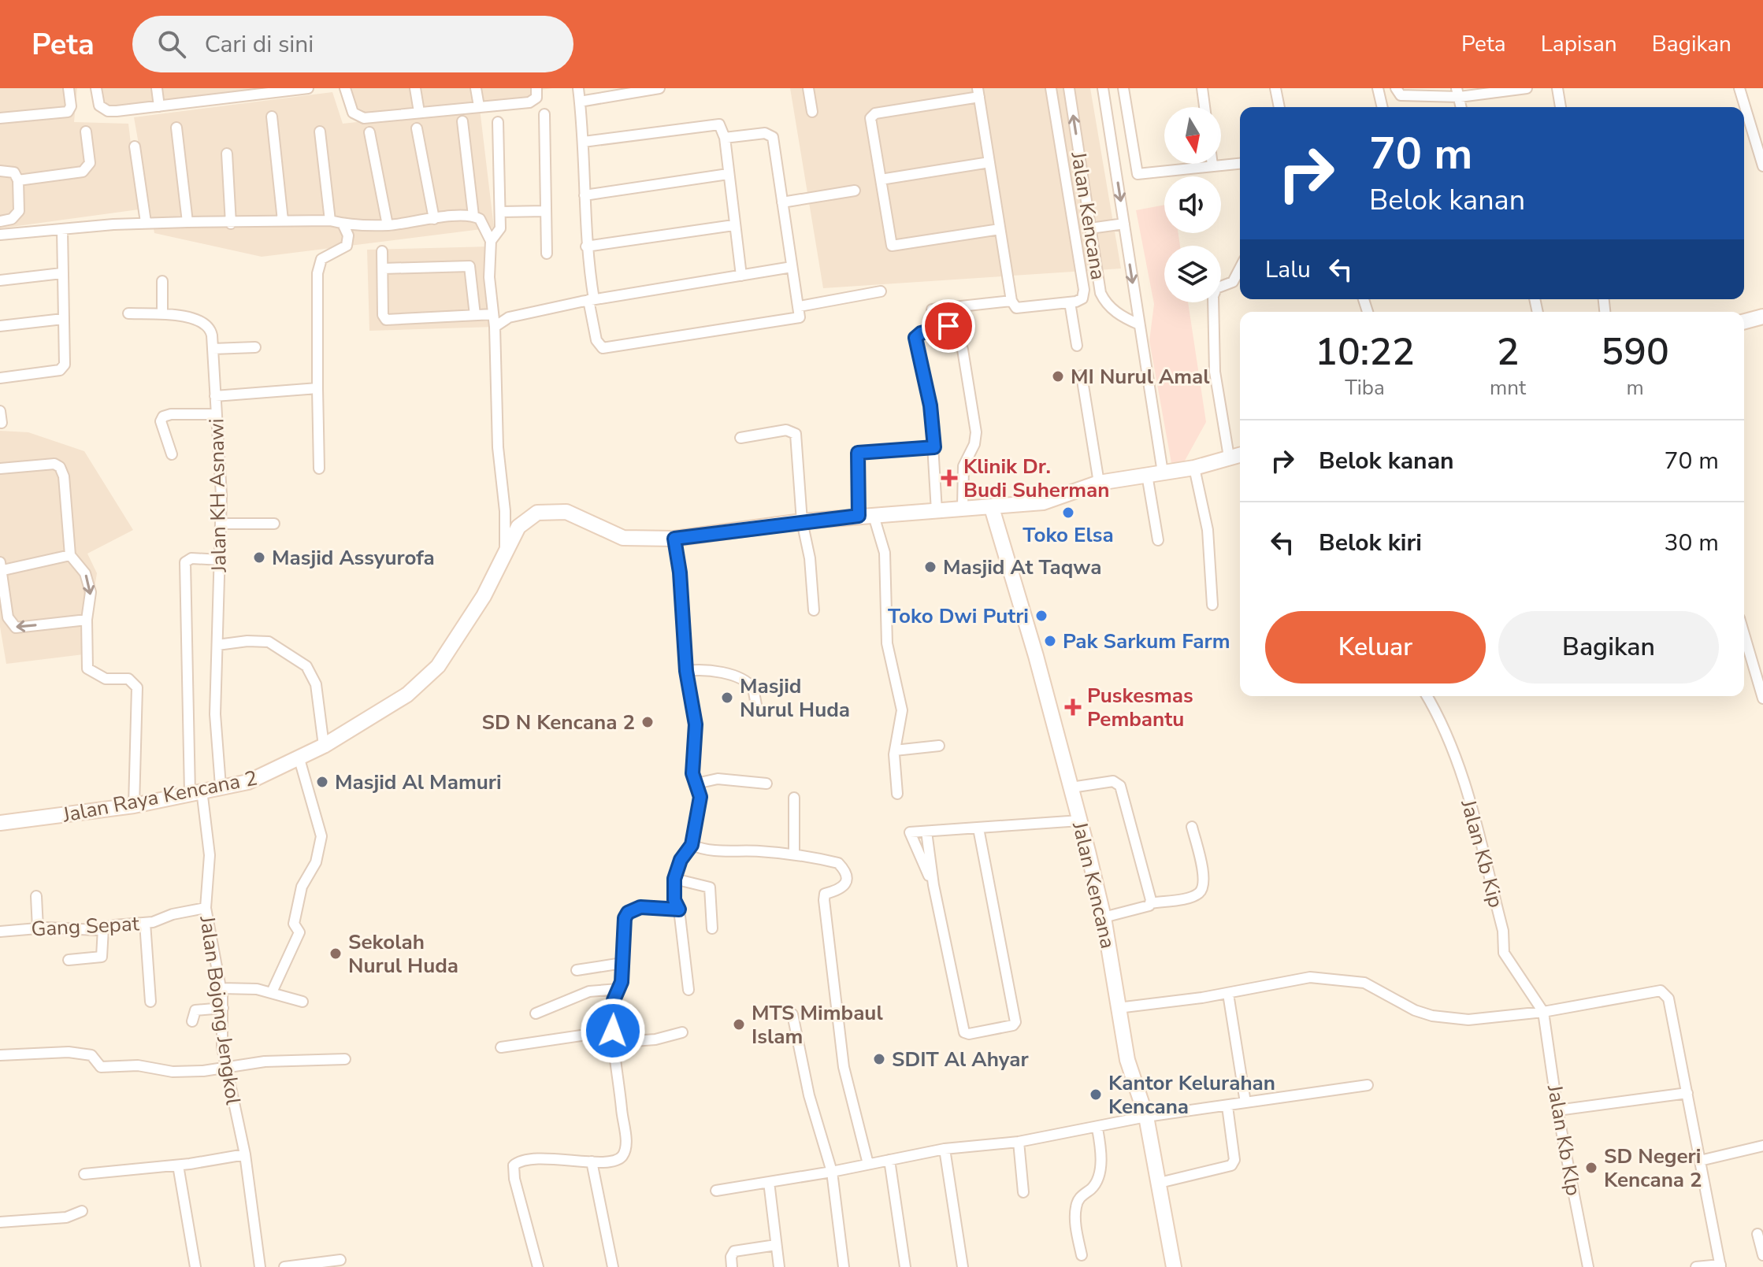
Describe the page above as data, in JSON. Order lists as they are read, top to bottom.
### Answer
{
  "streets": {
    "street": [
      "Jalan Kencana",
      "Jalan KH Asnawi",
      "Jalan Raya Kencana 2",
      "Jalan Kb Kip",
      "Gang Sepat",
      "Jalan Bojong Jengkol",
      "Jalan Kb Klp"
    ]
  },
  "crossings": [
    ["Jalan Kencana", "Jalan Raya Kencana 2"],
    ["Jalan KH Asnawi", "Jalan Raya Kencana 2"],
    ["Jalan KH Asnawi", "Jalan Bojong Jengkol"],
    ["Jalan Raya Kencana 2", "Jalan Bojong Jengkol"],
    ["Jalan Kb Kip", "Jalan Kb Klp"],
    ["Gang Sepat", "Jalan Bojong Jengkol"]
  ],
  "places": {
    "other": [
      "MI Nurul Amal",
      "Toko Elsa",
      "Masjid Assyurofa",
      "Masjid At Taqwa",
      "Toko Dwi Putri",
      "Pak Sarkum Farm",
      "Masjid Nurul Huda",
      "SD N Kencana 2",
      "Masjid Al Mamuri",
      "Sekolah Nurul Huda",
      "MTS Mimbaul Islam",
      "SDIT Al Ahyar",
      "Kantor Kelurahan Kencana",
      "SD Negeri Kencana 2"
    ],
    "health": ["Klinik Dr. Budi Suherman", "Puskesmas Pembantu"]
  },
  "north": "bottom",
  "page": {
    "header": "Peta",
    "search": "Cari di sini",
    "nav": ["Peta", "Lapisan", "Bagikan"],
    "turn": ["70 m", "Belok kanan"],
    "then": "Lalu",
    "eta": [
      "10:22",
      "Tiba",
      "2",
      "mnt",
      "590",
      "m"
    ],
    "list": [
      {
        "name": "Belok kanan",
        "value": "70 m"
      },
      {
        "name": "Belok kiri",
        "value": "30 m"
      }
    ],
    "buttons": ["Keluar", "Bagikan"]
  }
}
